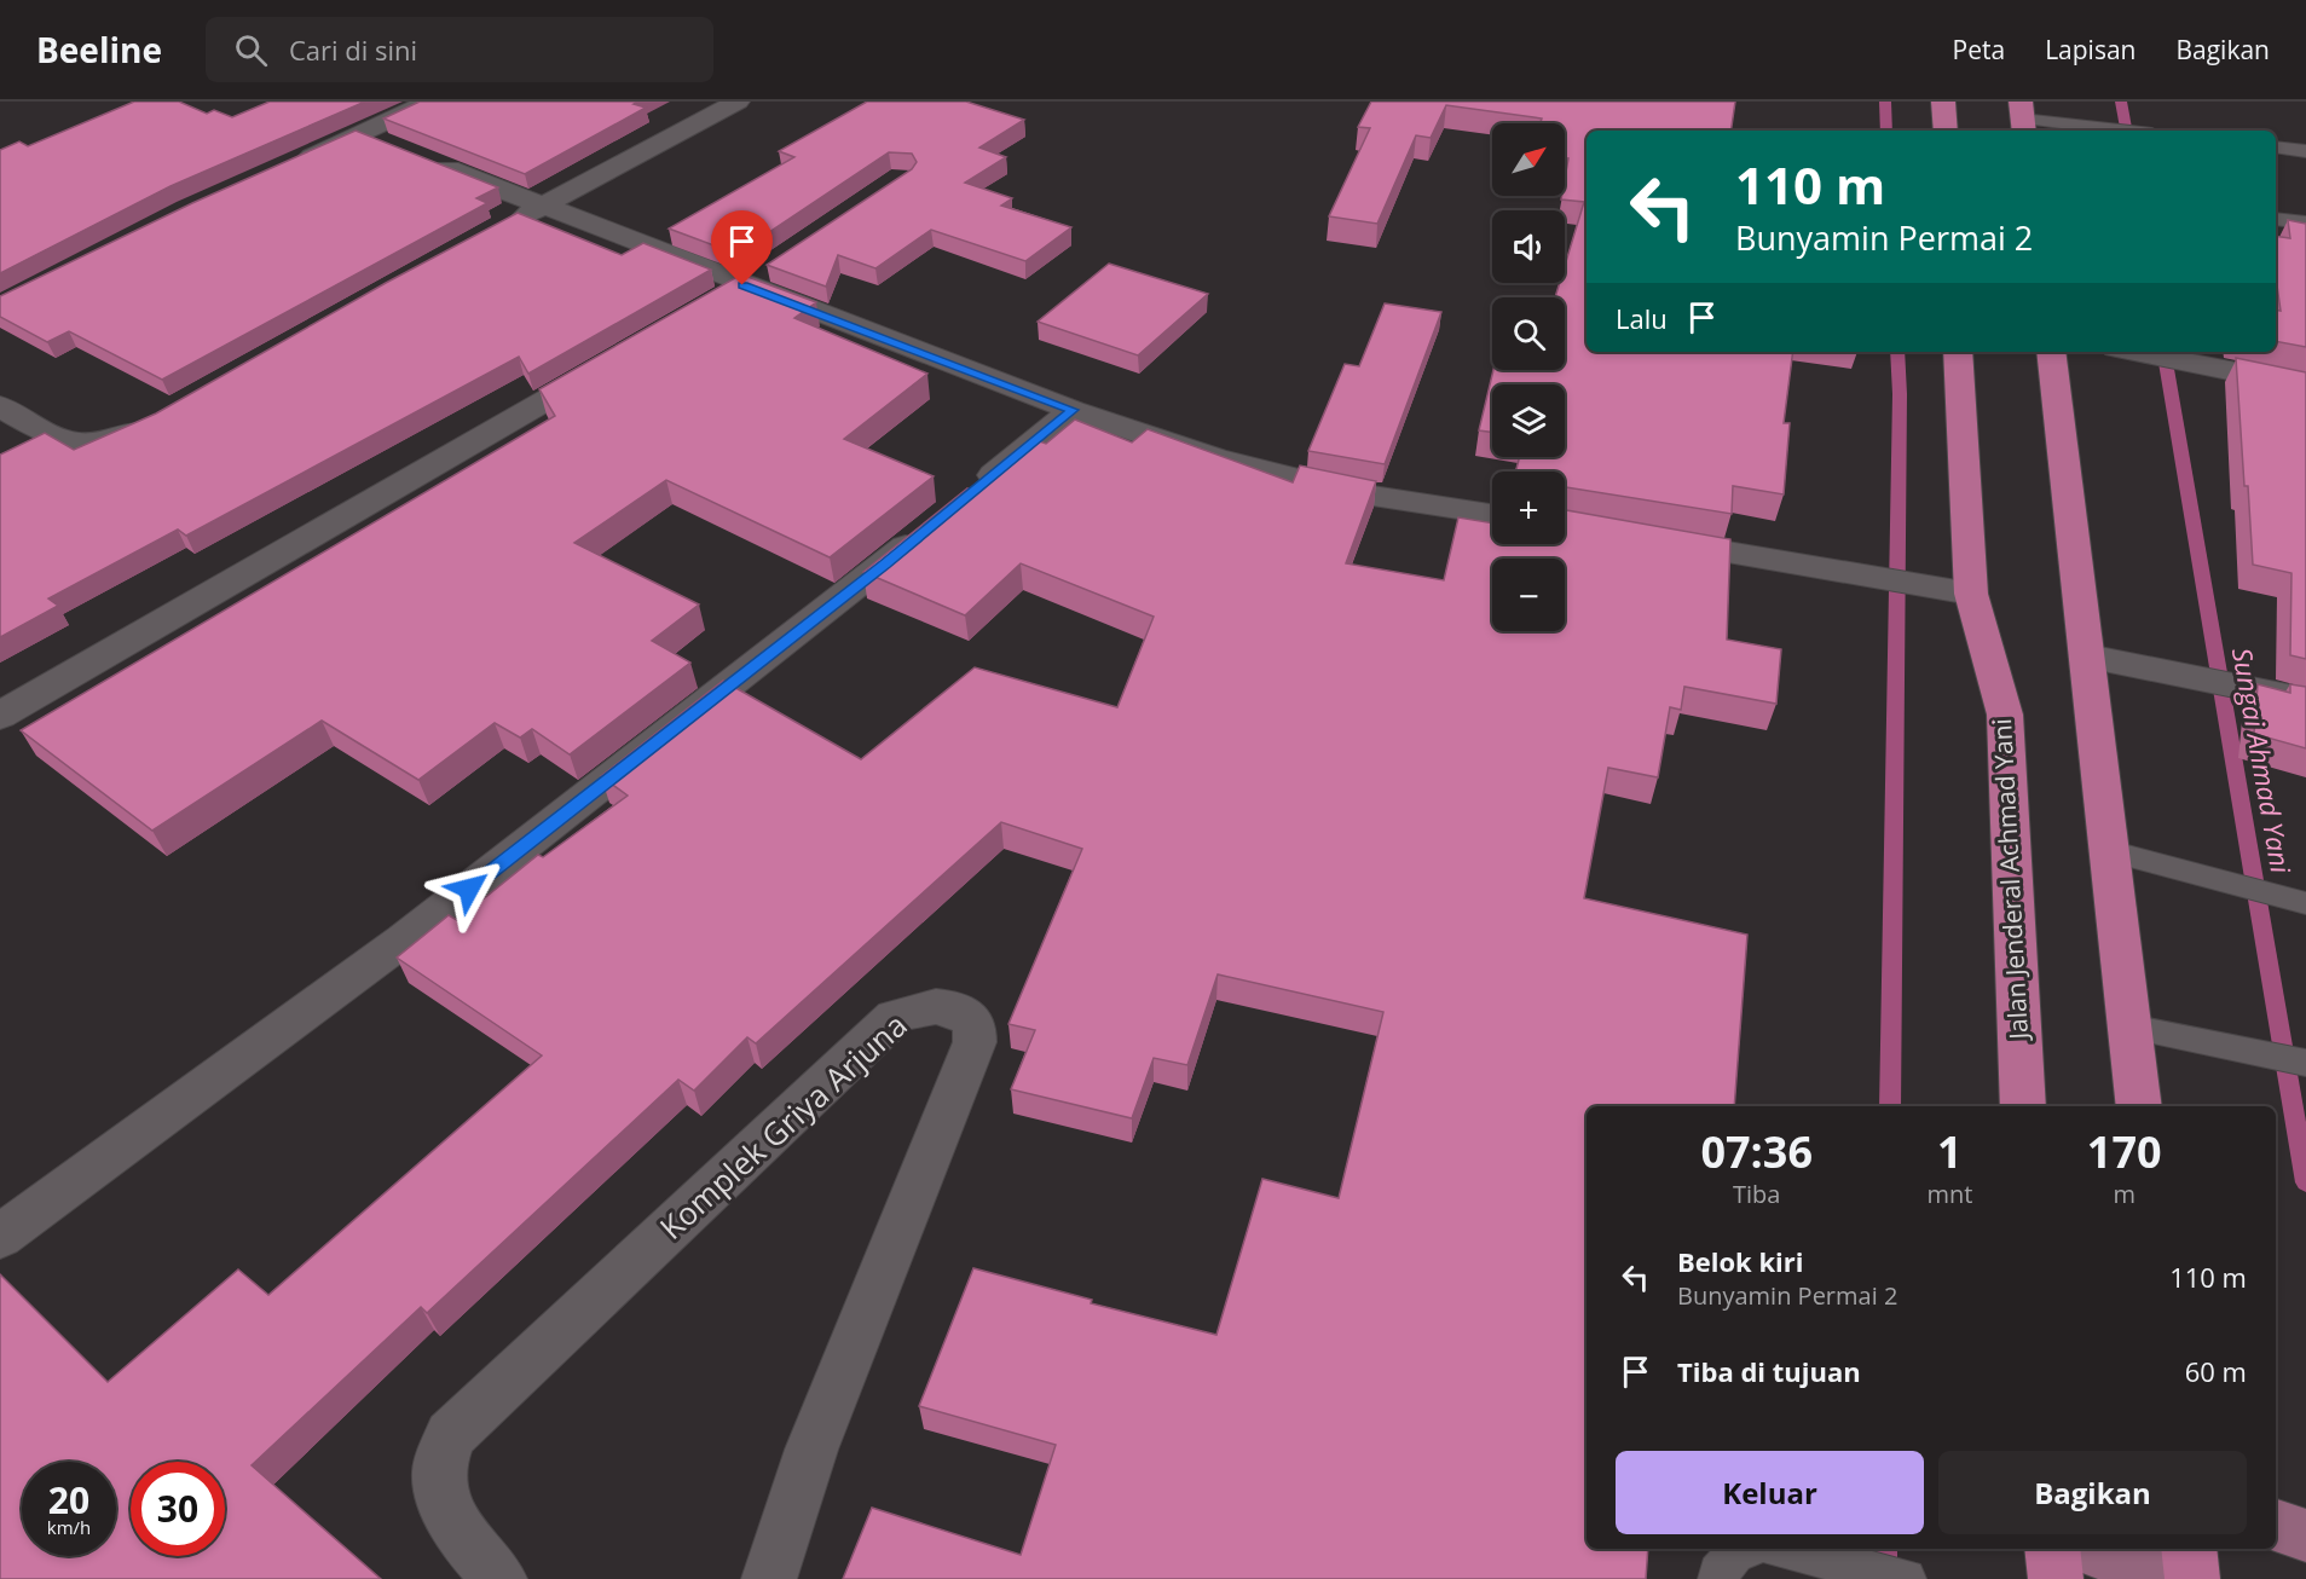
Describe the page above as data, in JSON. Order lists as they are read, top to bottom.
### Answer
{
  "streets": {
    "highway": ["Jalan Jenderal Achmad Yani"],
    "street": ["Komplek Griya Arjuna"]
  },
  "water": ["Sungai Ahmad Yani"],
  "north": "top right",
  "page": {
    "header": "Beeline",
    "search": "Cari di sini",
    "nav": ["Peta", "Lapisan", "Bagikan"],
    "map_buttons": ["+", "−"],
    "turn": ["110 m", "Bunyamin Permai 2"],
    "then": "Lalu",
    "eta": [
      "07:36",
      "Tiba",
      "1",
      "mnt",
      "170",
      "m"
    ],
    "list": [
      {
        "name": "Belok kiri",
        "note": "Bunyamin Permai 2",
        "value": "110 m"
      },
      {
        "name": "Tiba di tujuan",
        "value": "60 m"
      }
    ],
    "buttons": ["Keluar", "Bagikan"],
    "speed": "20 km/h",
    "limit": "30"
  }
}
